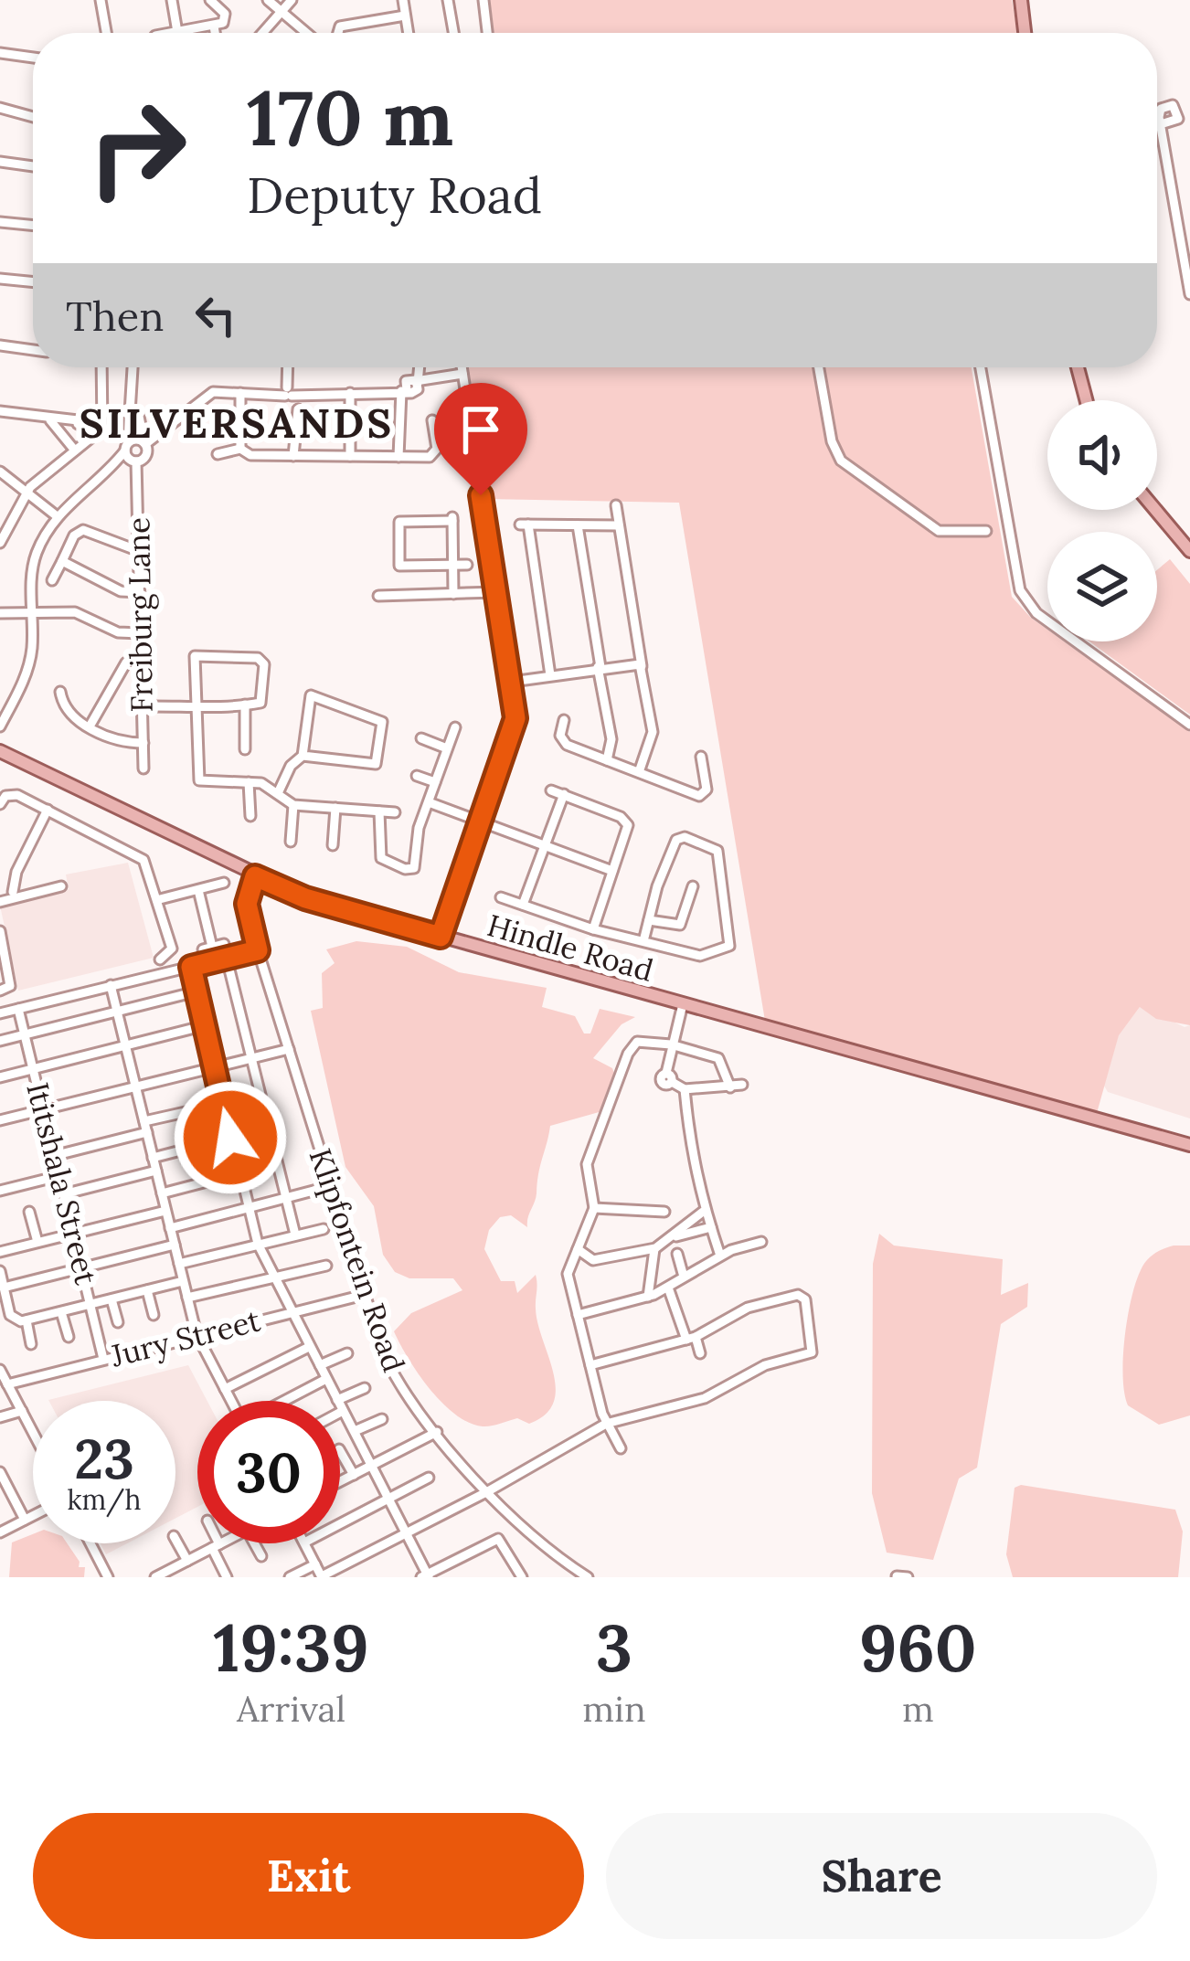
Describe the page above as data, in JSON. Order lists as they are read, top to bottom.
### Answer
{
  "streets": {
    "main road": ["Hindle Road"],
    "street": [
      "Freiburg Lane",
      "Ititshala Street",
      "Klipfontein Road",
      "Jury Street"
    ]
  },
  "crossings": [
    ["Hindle Road", "Klipfontein Road"],
    ["Ititshala Street", "Jury Street"],
    ["Klipfontein Road", "Jury Street"]
  ],
  "districts": ["SILVERSANDS"],
  "page": {
    "turn": ["170 m", "Deputy Road"],
    "then": "Then",
    "speed": "23 km/h",
    "limit": "30",
    "eta": [
      "19:39",
      "Arrival",
      "3",
      "min",
      "960",
      "m"
    ],
    "buttons": ["Exit", "Share"]
  }
}
